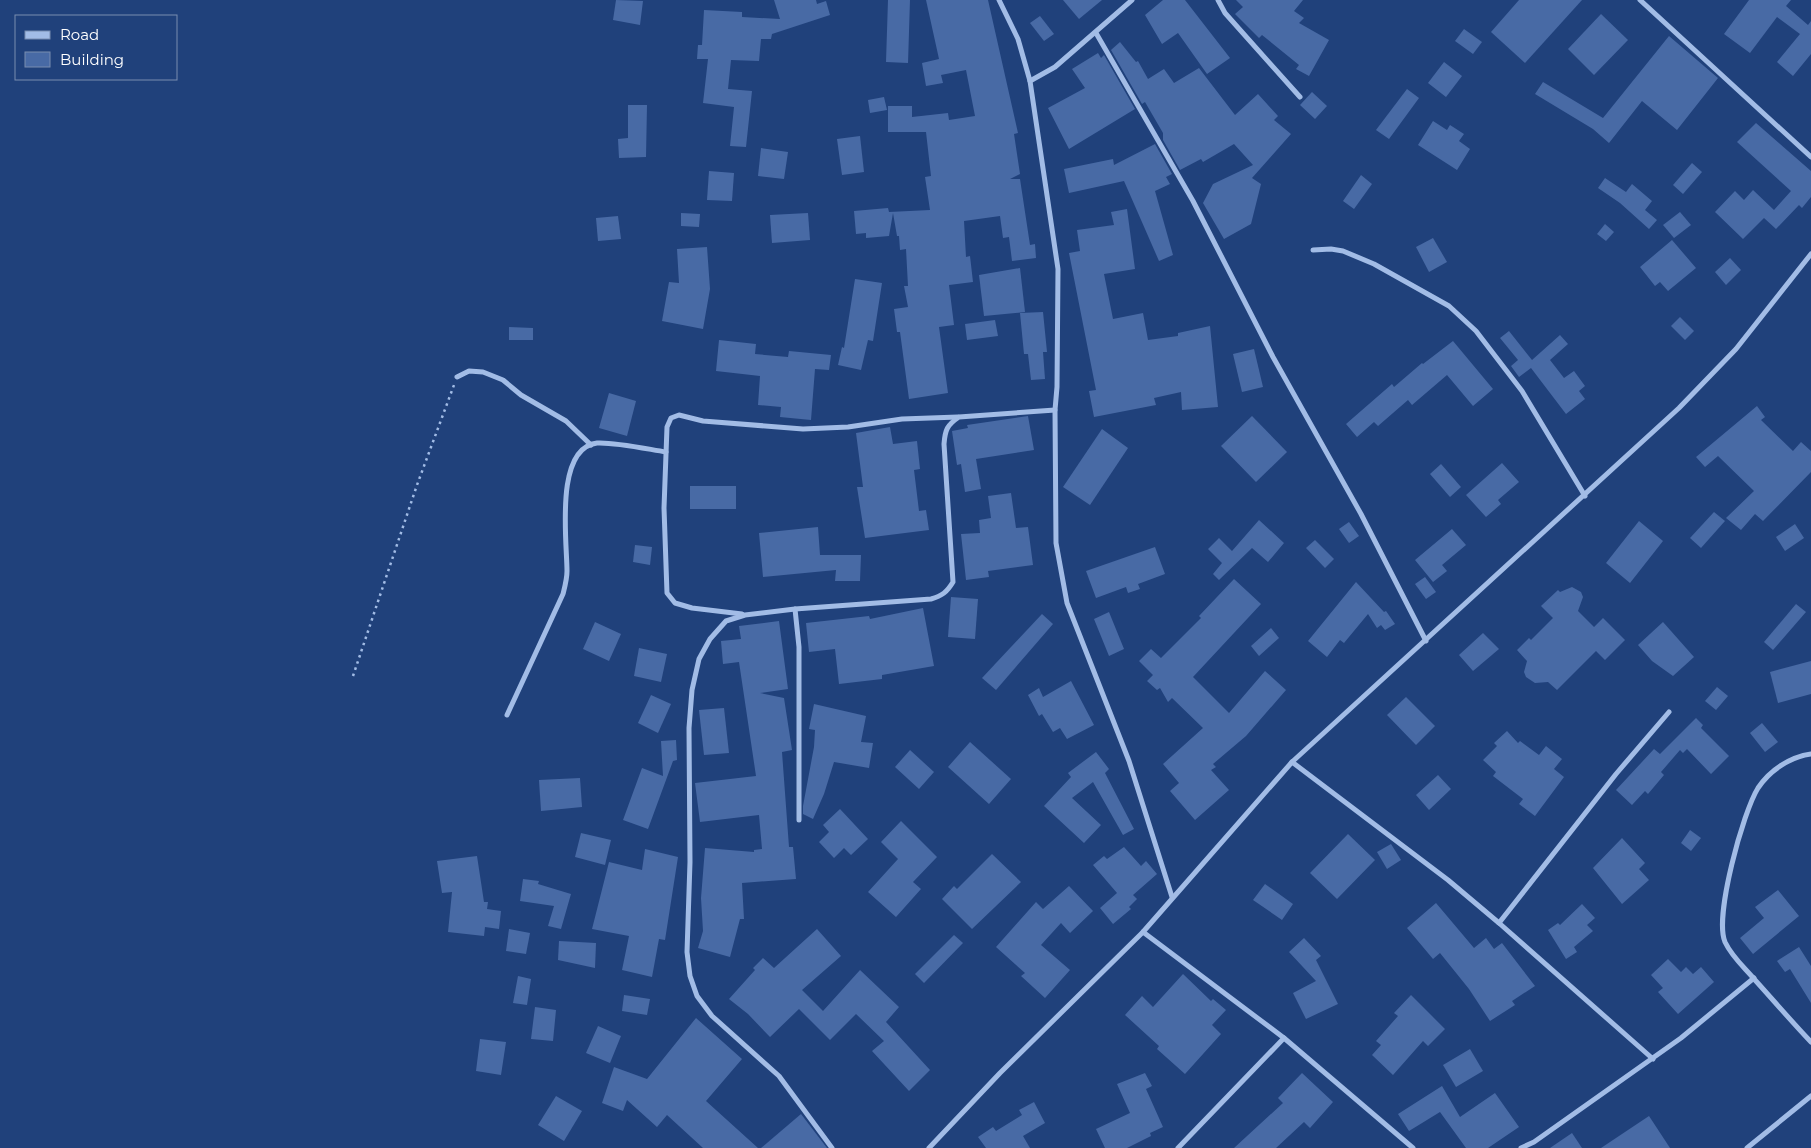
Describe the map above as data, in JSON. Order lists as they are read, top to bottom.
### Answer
{
  "legend": ["Road", "Building"]
}
